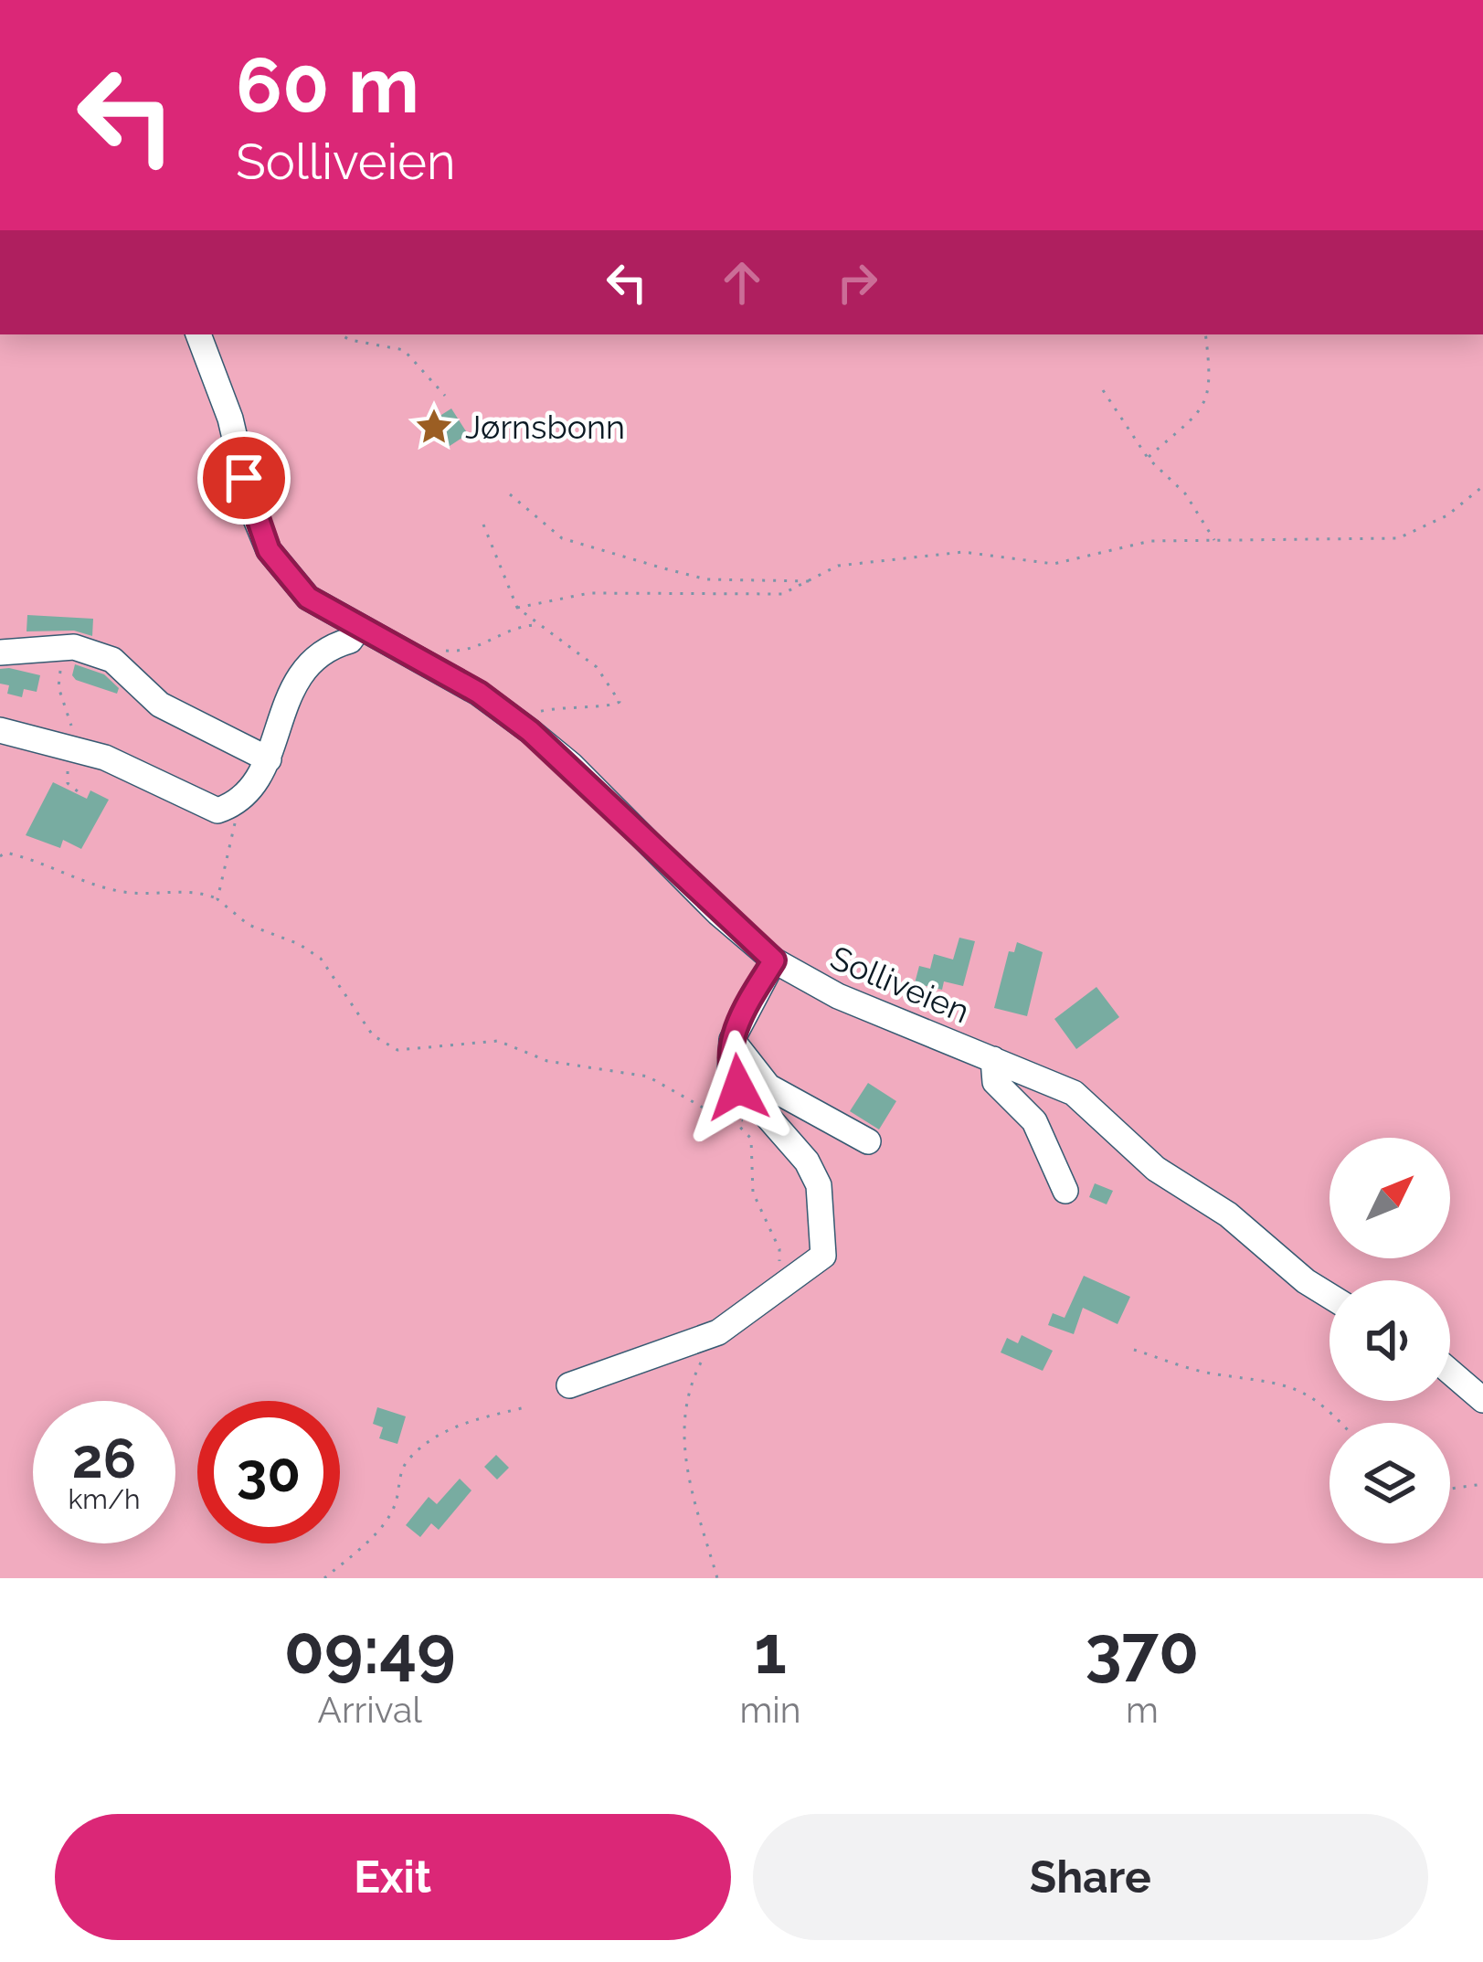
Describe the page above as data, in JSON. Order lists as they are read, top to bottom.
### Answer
{
  "streets": {
    "street": ["Solliveien"]
  },
  "places": {
    "place": ["Jørnsbonn"]
  },
  "north": "top right",
  "page": {
    "turn": ["60 m", "Solliveien"],
    "speed": "26 km/h",
    "limit": "30",
    "eta": [
      "09:49",
      "Arrival",
      "1",
      "min",
      "370",
      "m"
    ],
    "buttons": ["Exit", "Share"]
  }
}
